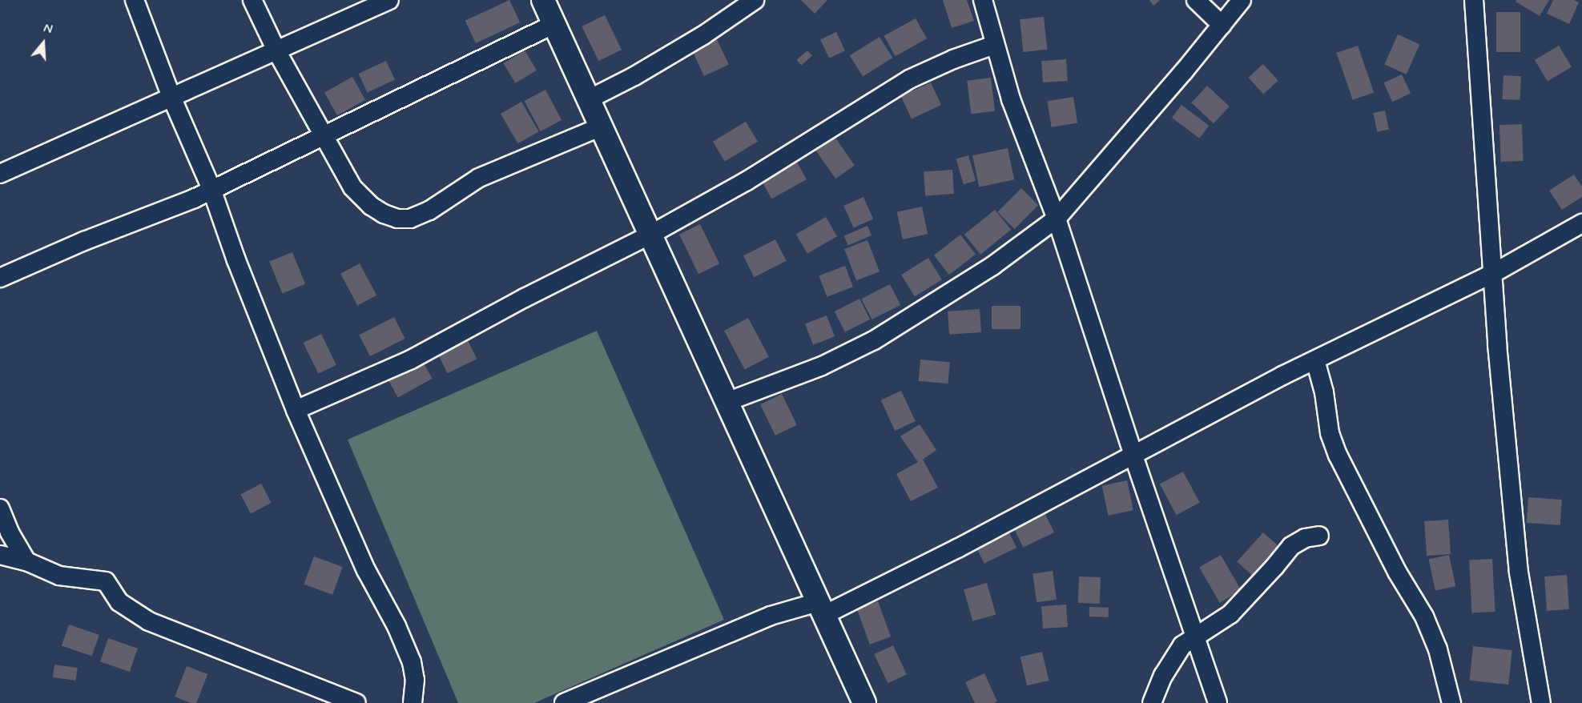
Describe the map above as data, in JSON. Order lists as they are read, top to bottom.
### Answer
{
  "north": "top"
}
